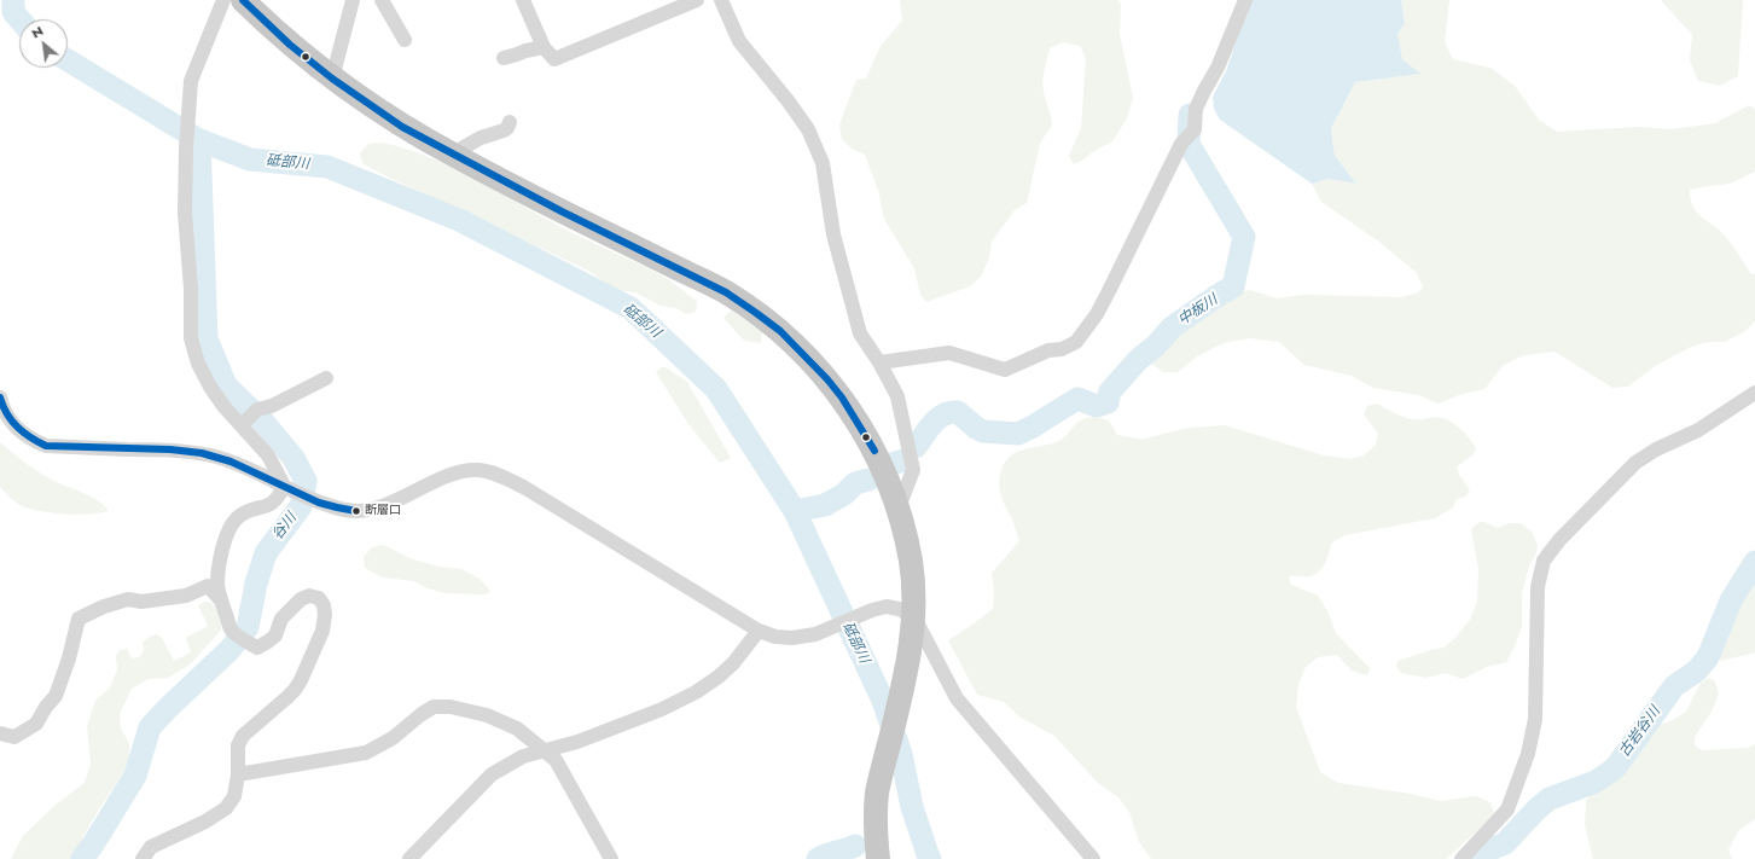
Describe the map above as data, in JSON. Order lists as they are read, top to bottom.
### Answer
{
  "water": [
    "砥部川",
    "中板川",
    "谷川",
    "古岩谷川"
  ],
  "places": ["断層口"],
  "north": "top left"
}
